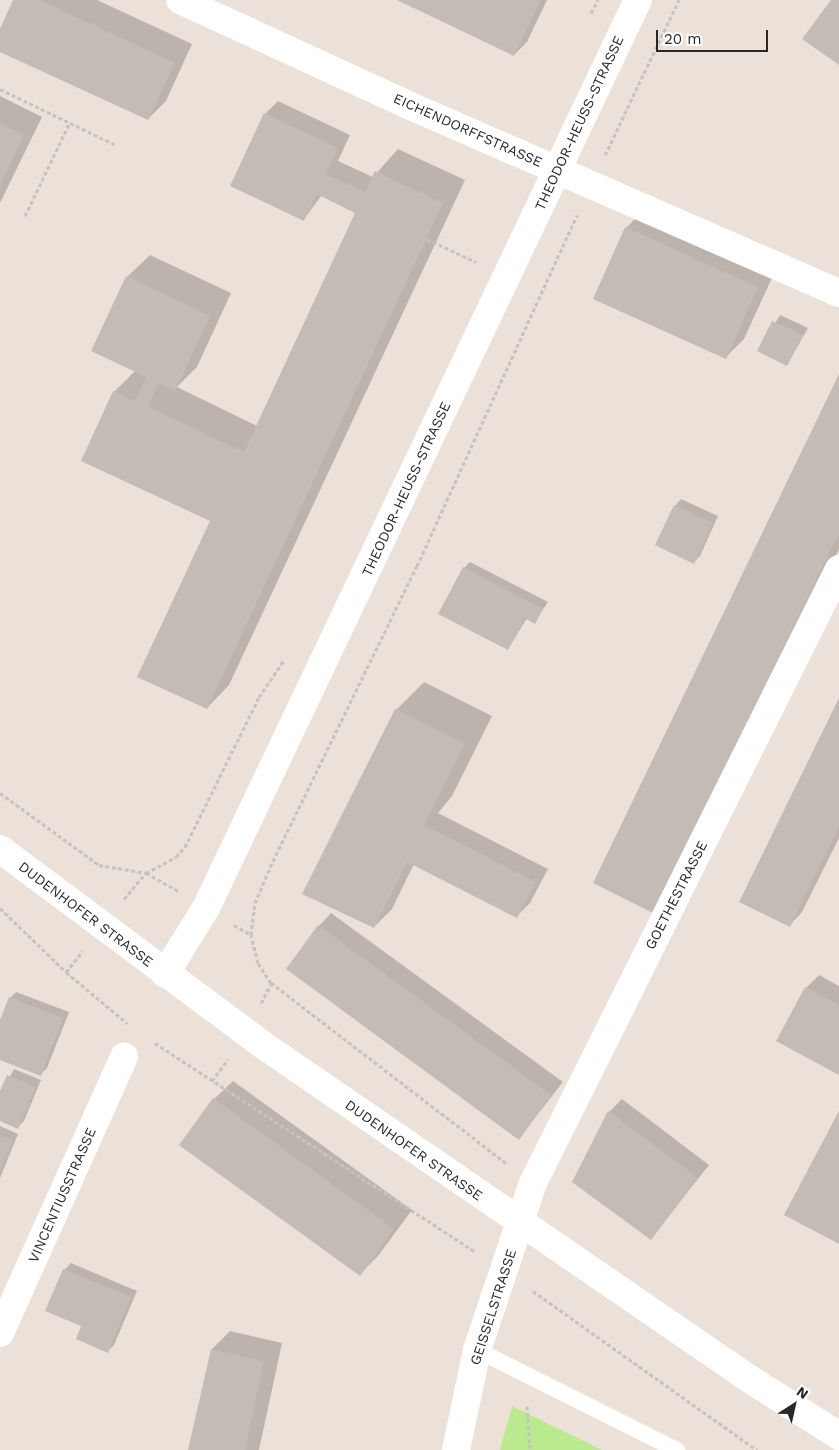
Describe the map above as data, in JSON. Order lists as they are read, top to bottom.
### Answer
{
  "streets": {
    "main road": [
      "THEODOR-HEUSS-STRASSE",
      "EICHENDORFFSTRASSE",
      "GOETHESTRASSE",
      "DUDENHOFER STRASSE",
      "VINCENTIUSSTRASSE",
      "GEISSELSTRASSE"
    ]
  },
  "crossings": [
    ["THEODOR-HEUSS-STRASSE", "EICHENDORFFSTRASSE"],
    ["THEODOR-HEUSS-STRASSE", "DUDENHOFER STRASSE"],
    ["GOETHESTRASSE", "DUDENHOFER STRASSE"],
    ["GOETHESTRASSE", "GEISSELSTRASSE"],
    ["DUDENHOFER STRASSE", "GEISSELSTRASSE"]
  ],
  "scale_bar": "20 m",
  "north": "top right"
}
